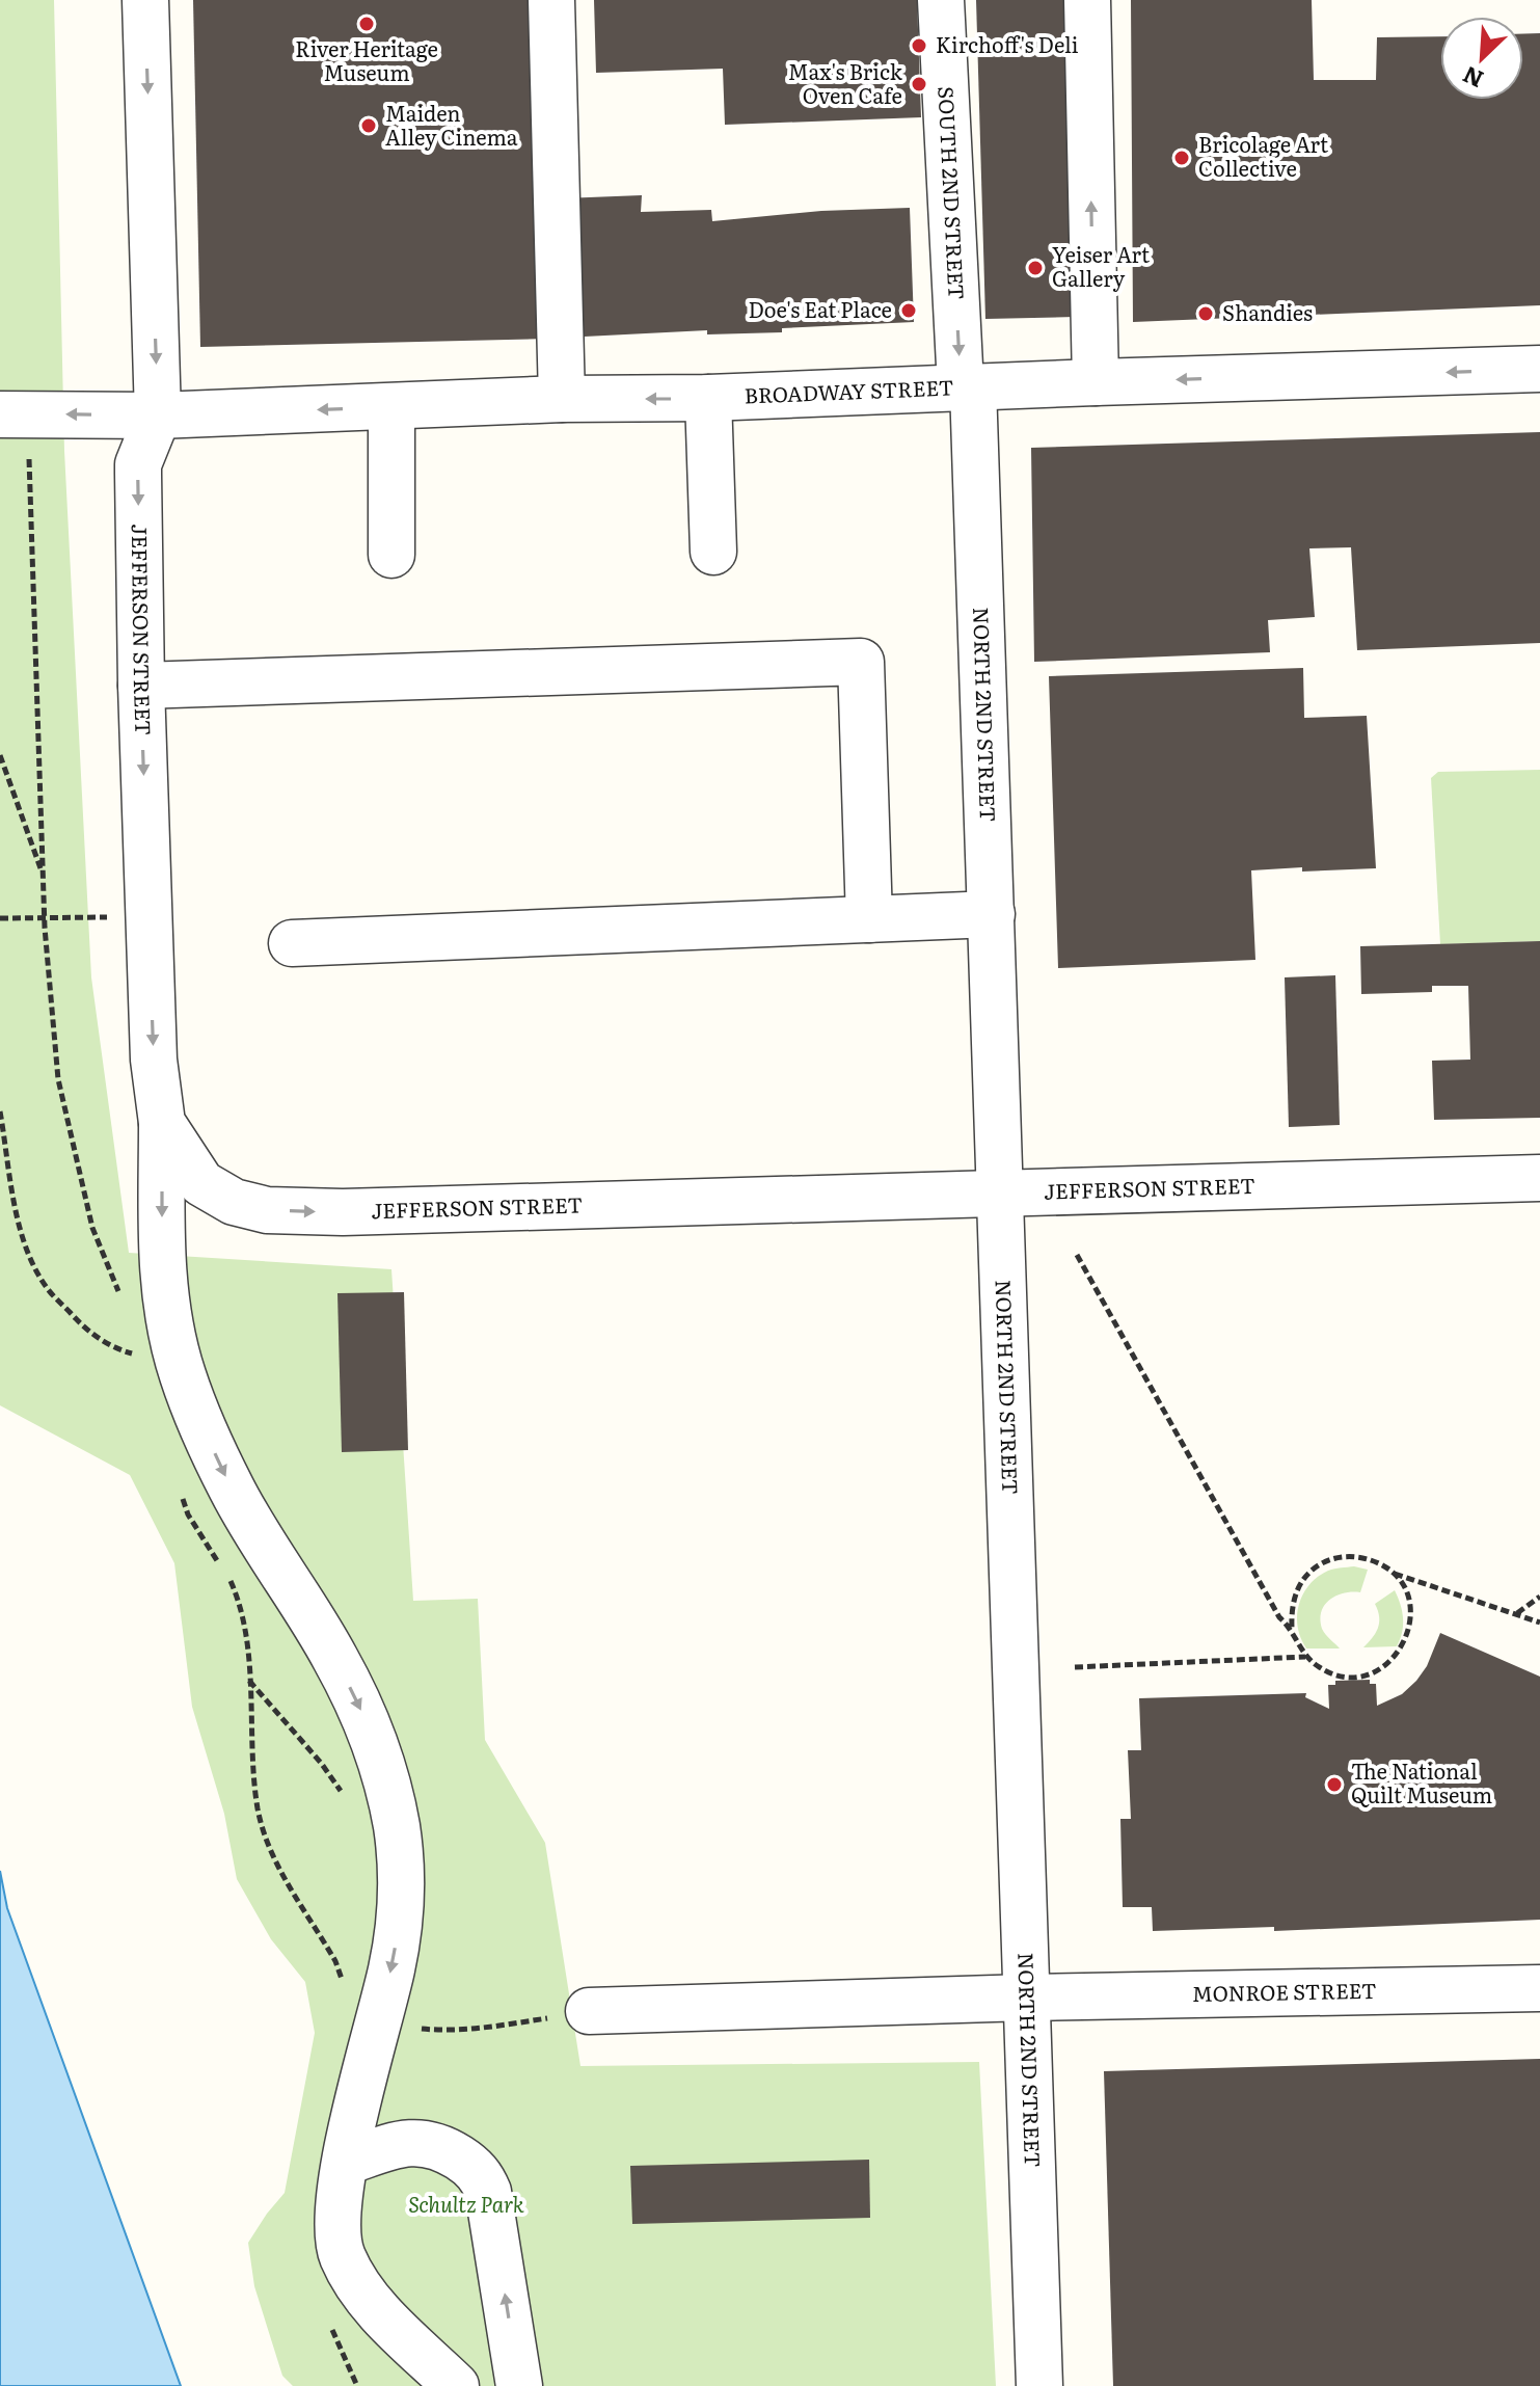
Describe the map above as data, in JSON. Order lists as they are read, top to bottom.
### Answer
{
  "streets": {
    "street": [
      "SOUTH 2ND STREET",
      "BROADWAY STREET",
      "JEFFERSON STREET",
      "NORTH 2ND STREET",
      "MONROE STREET"
    ]
  },
  "crossings": [
    ["SOUTH 2ND STREET", "BROADWAY STREET"],
    ["SOUTH 2ND STREET", "NORTH 2ND STREET"],
    ["BROADWAY STREET", "JEFFERSON STREET"],
    ["BROADWAY STREET", "NORTH 2ND STREET"],
    ["JEFFERSON STREET", "NORTH 2ND STREET"],
    ["NORTH 2ND STREET", "MONROE STREET"]
  ],
  "one_way": ["BROADWAY STREET"],
  "parks": ["Schultz Park"],
  "places": [
    "River Heritage Museum",
    "Kirchoff's Deli",
    "Max's Brick Oven Cafe",
    "Maiden Alley Cinema",
    "Bricolage Art Collective",
    "Yeiser Art Gallery",
    "Doe's Eat Place",
    "Shandies",
    "The National Quilt Museum"
  ],
  "north": "bottom left"
}
